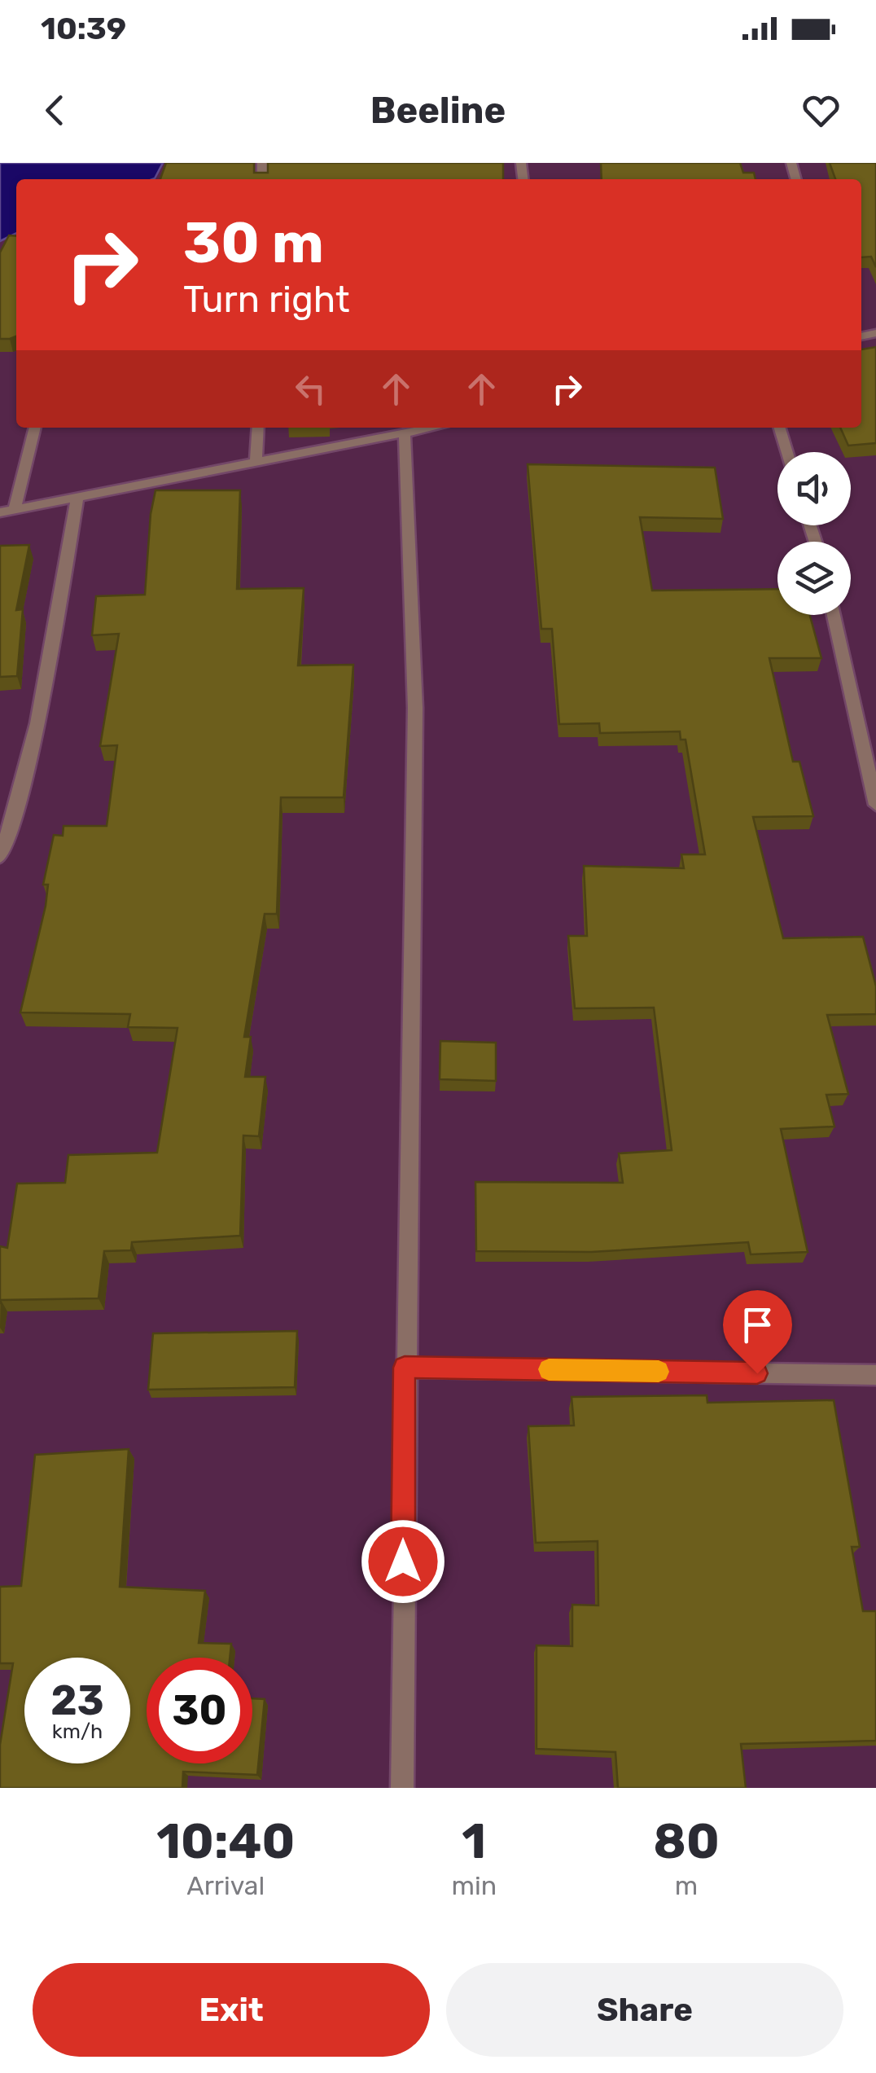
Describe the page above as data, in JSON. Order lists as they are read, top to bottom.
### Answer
{
  "page": {
    "status": "10:39",
    "header": "Beeline",
    "turn": ["30 m", "Turn right"],
    "speed": "23 km/h",
    "limit": "30",
    "eta": [
      "10:40",
      "Arrival",
      "1",
      "min",
      "80",
      "m"
    ],
    "buttons": ["Exit", "Share"]
  }
}
